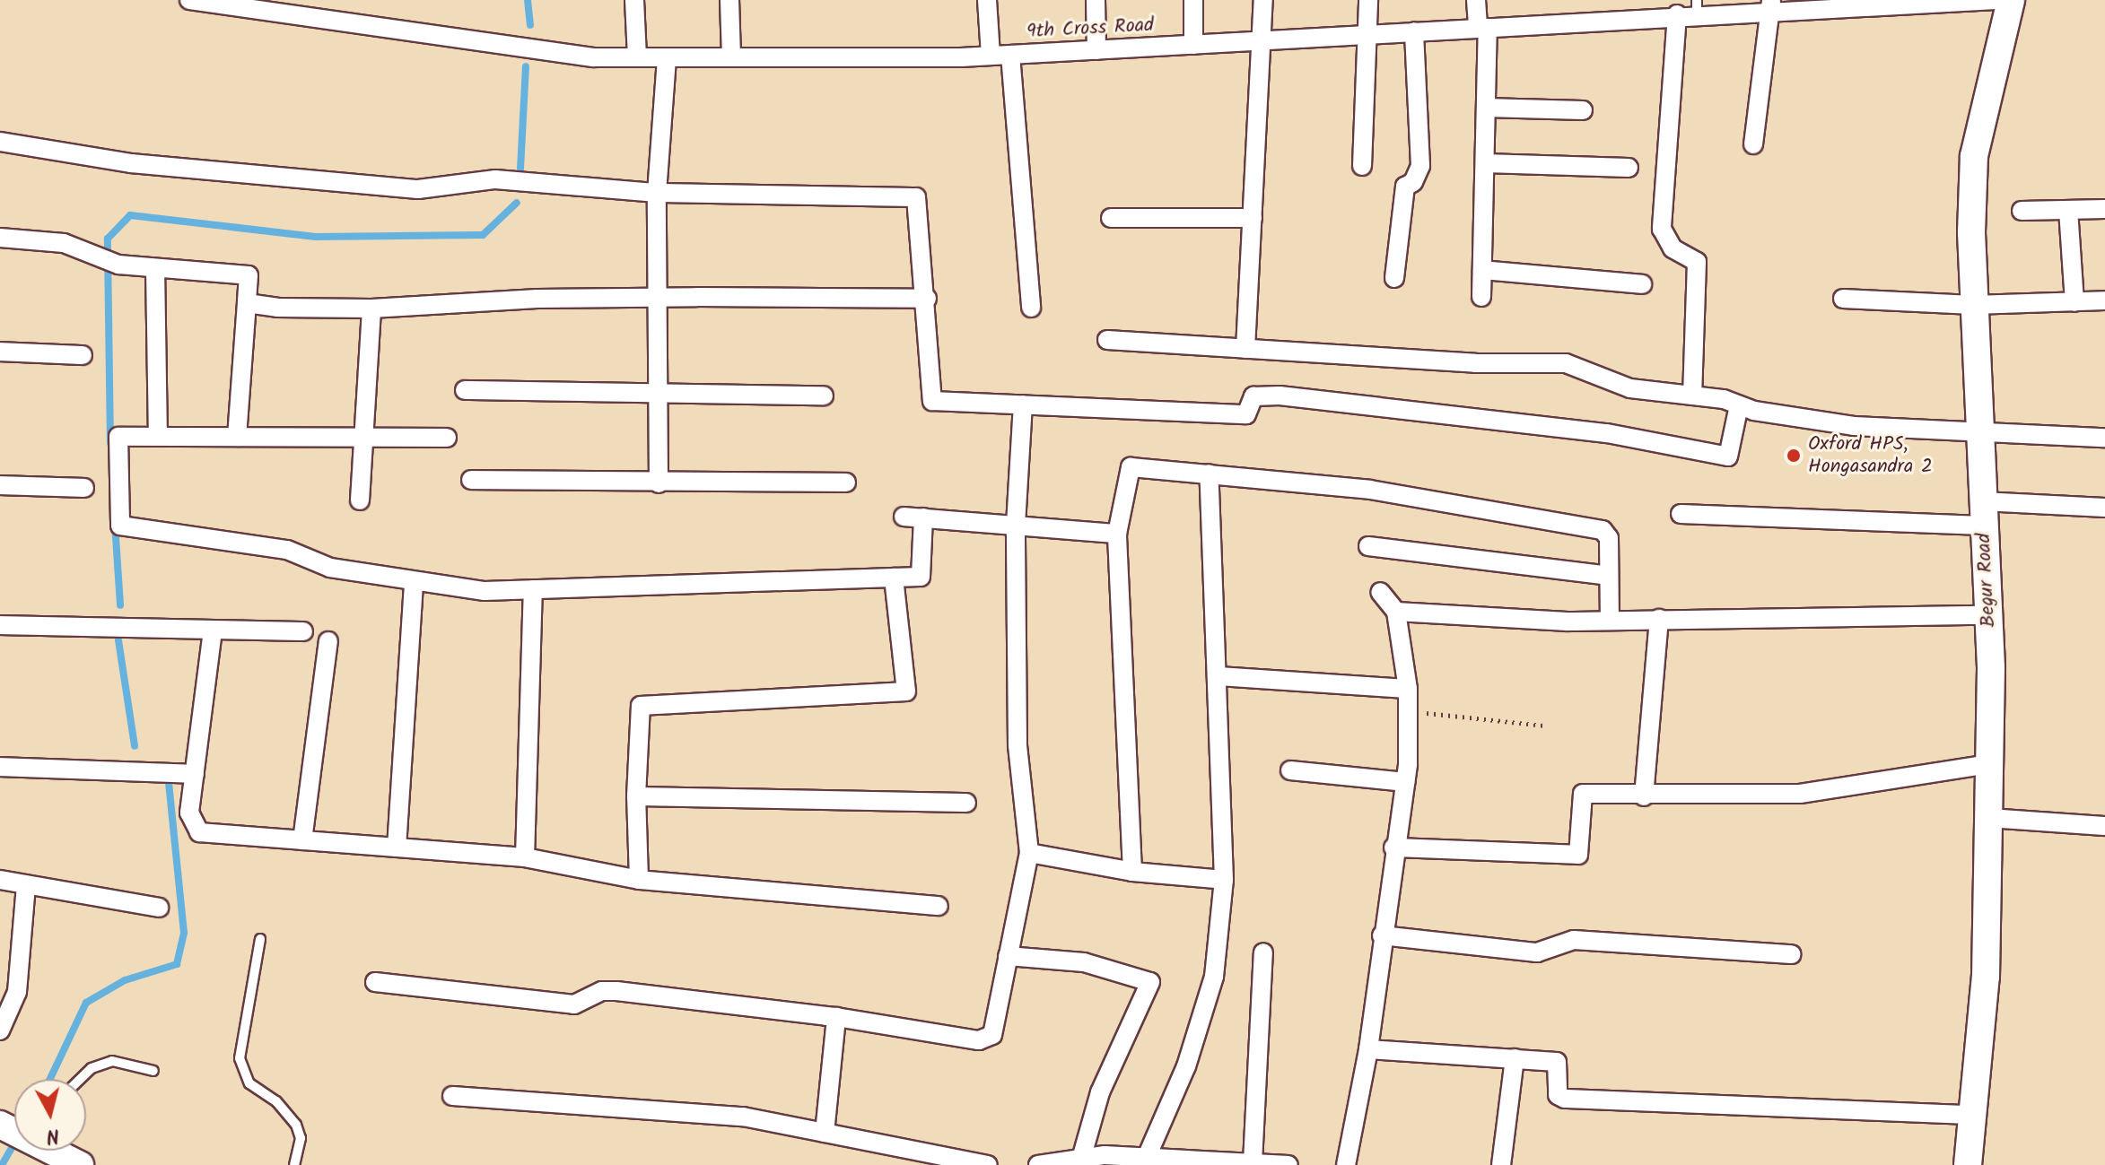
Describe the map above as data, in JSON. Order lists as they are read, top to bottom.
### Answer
{
  "streets": {
    "main road": ["Begur Road"],
    "street": ["9th Cross Road"]
  },
  "places": ["Oxford HPS, Hongasandra 2"],
  "north": "bottom"
}
